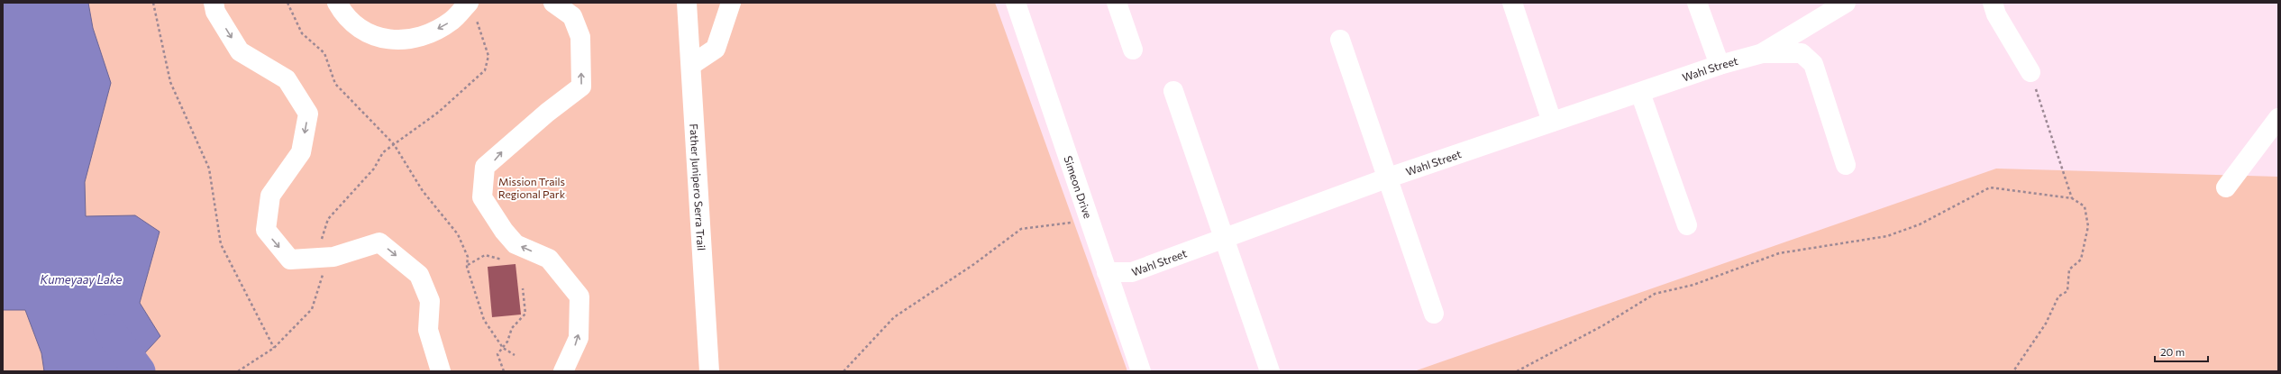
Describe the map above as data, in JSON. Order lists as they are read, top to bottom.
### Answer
{
  "streets": {
    "street": ["Wahl Street", "Father Junipero Serra Trail", "Simeon Drive"]
  },
  "crossings": [
    ["Wahl Street", "Simeon Drive"]
  ],
  "water": ["Kumeyaay Lake"],
  "parks": ["Mission Trails Regional Park"],
  "scale_bar": "20 m"
}
